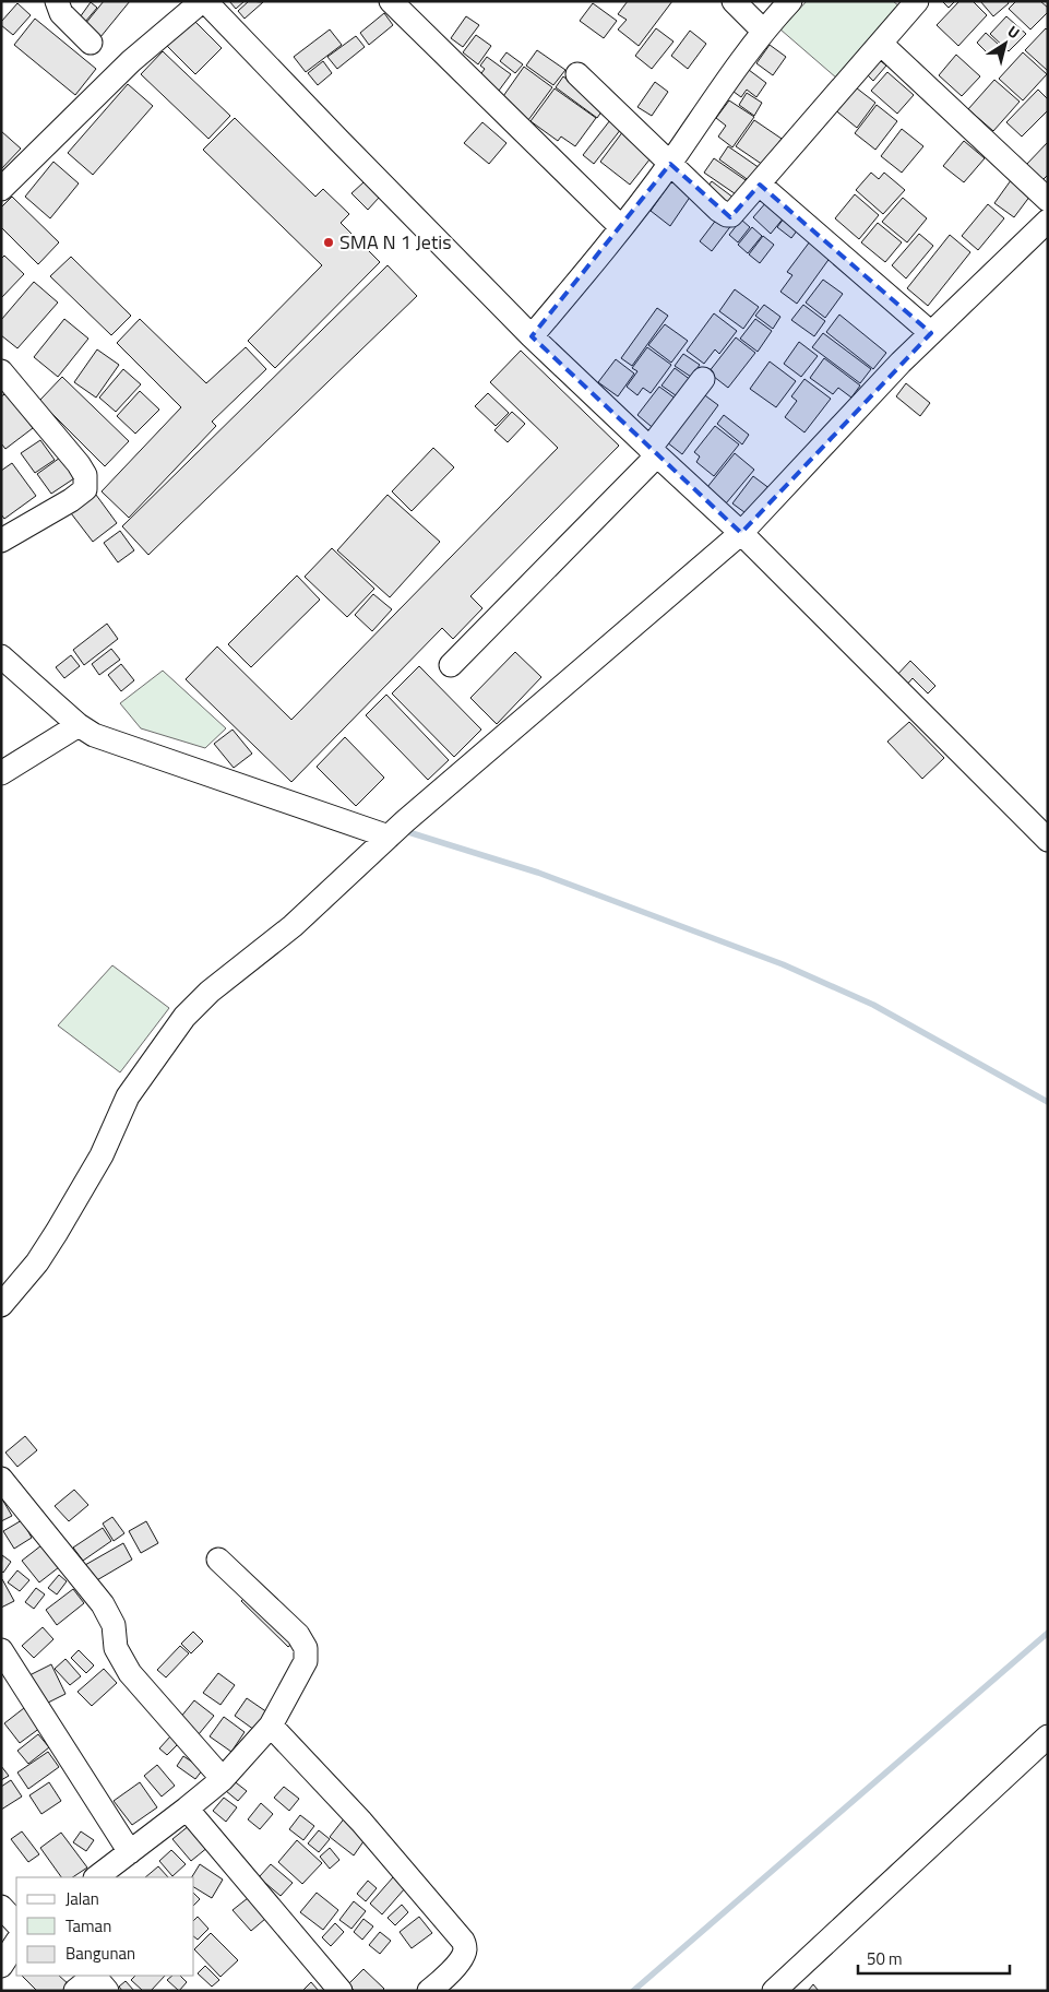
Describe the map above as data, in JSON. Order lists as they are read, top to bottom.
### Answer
{
  "places": ["SMA N 1 Jetis"],
  "legend": ["Jalan", "Taman", "Bangunan"],
  "scale_bar": "50 m",
  "north": "top right"
}
